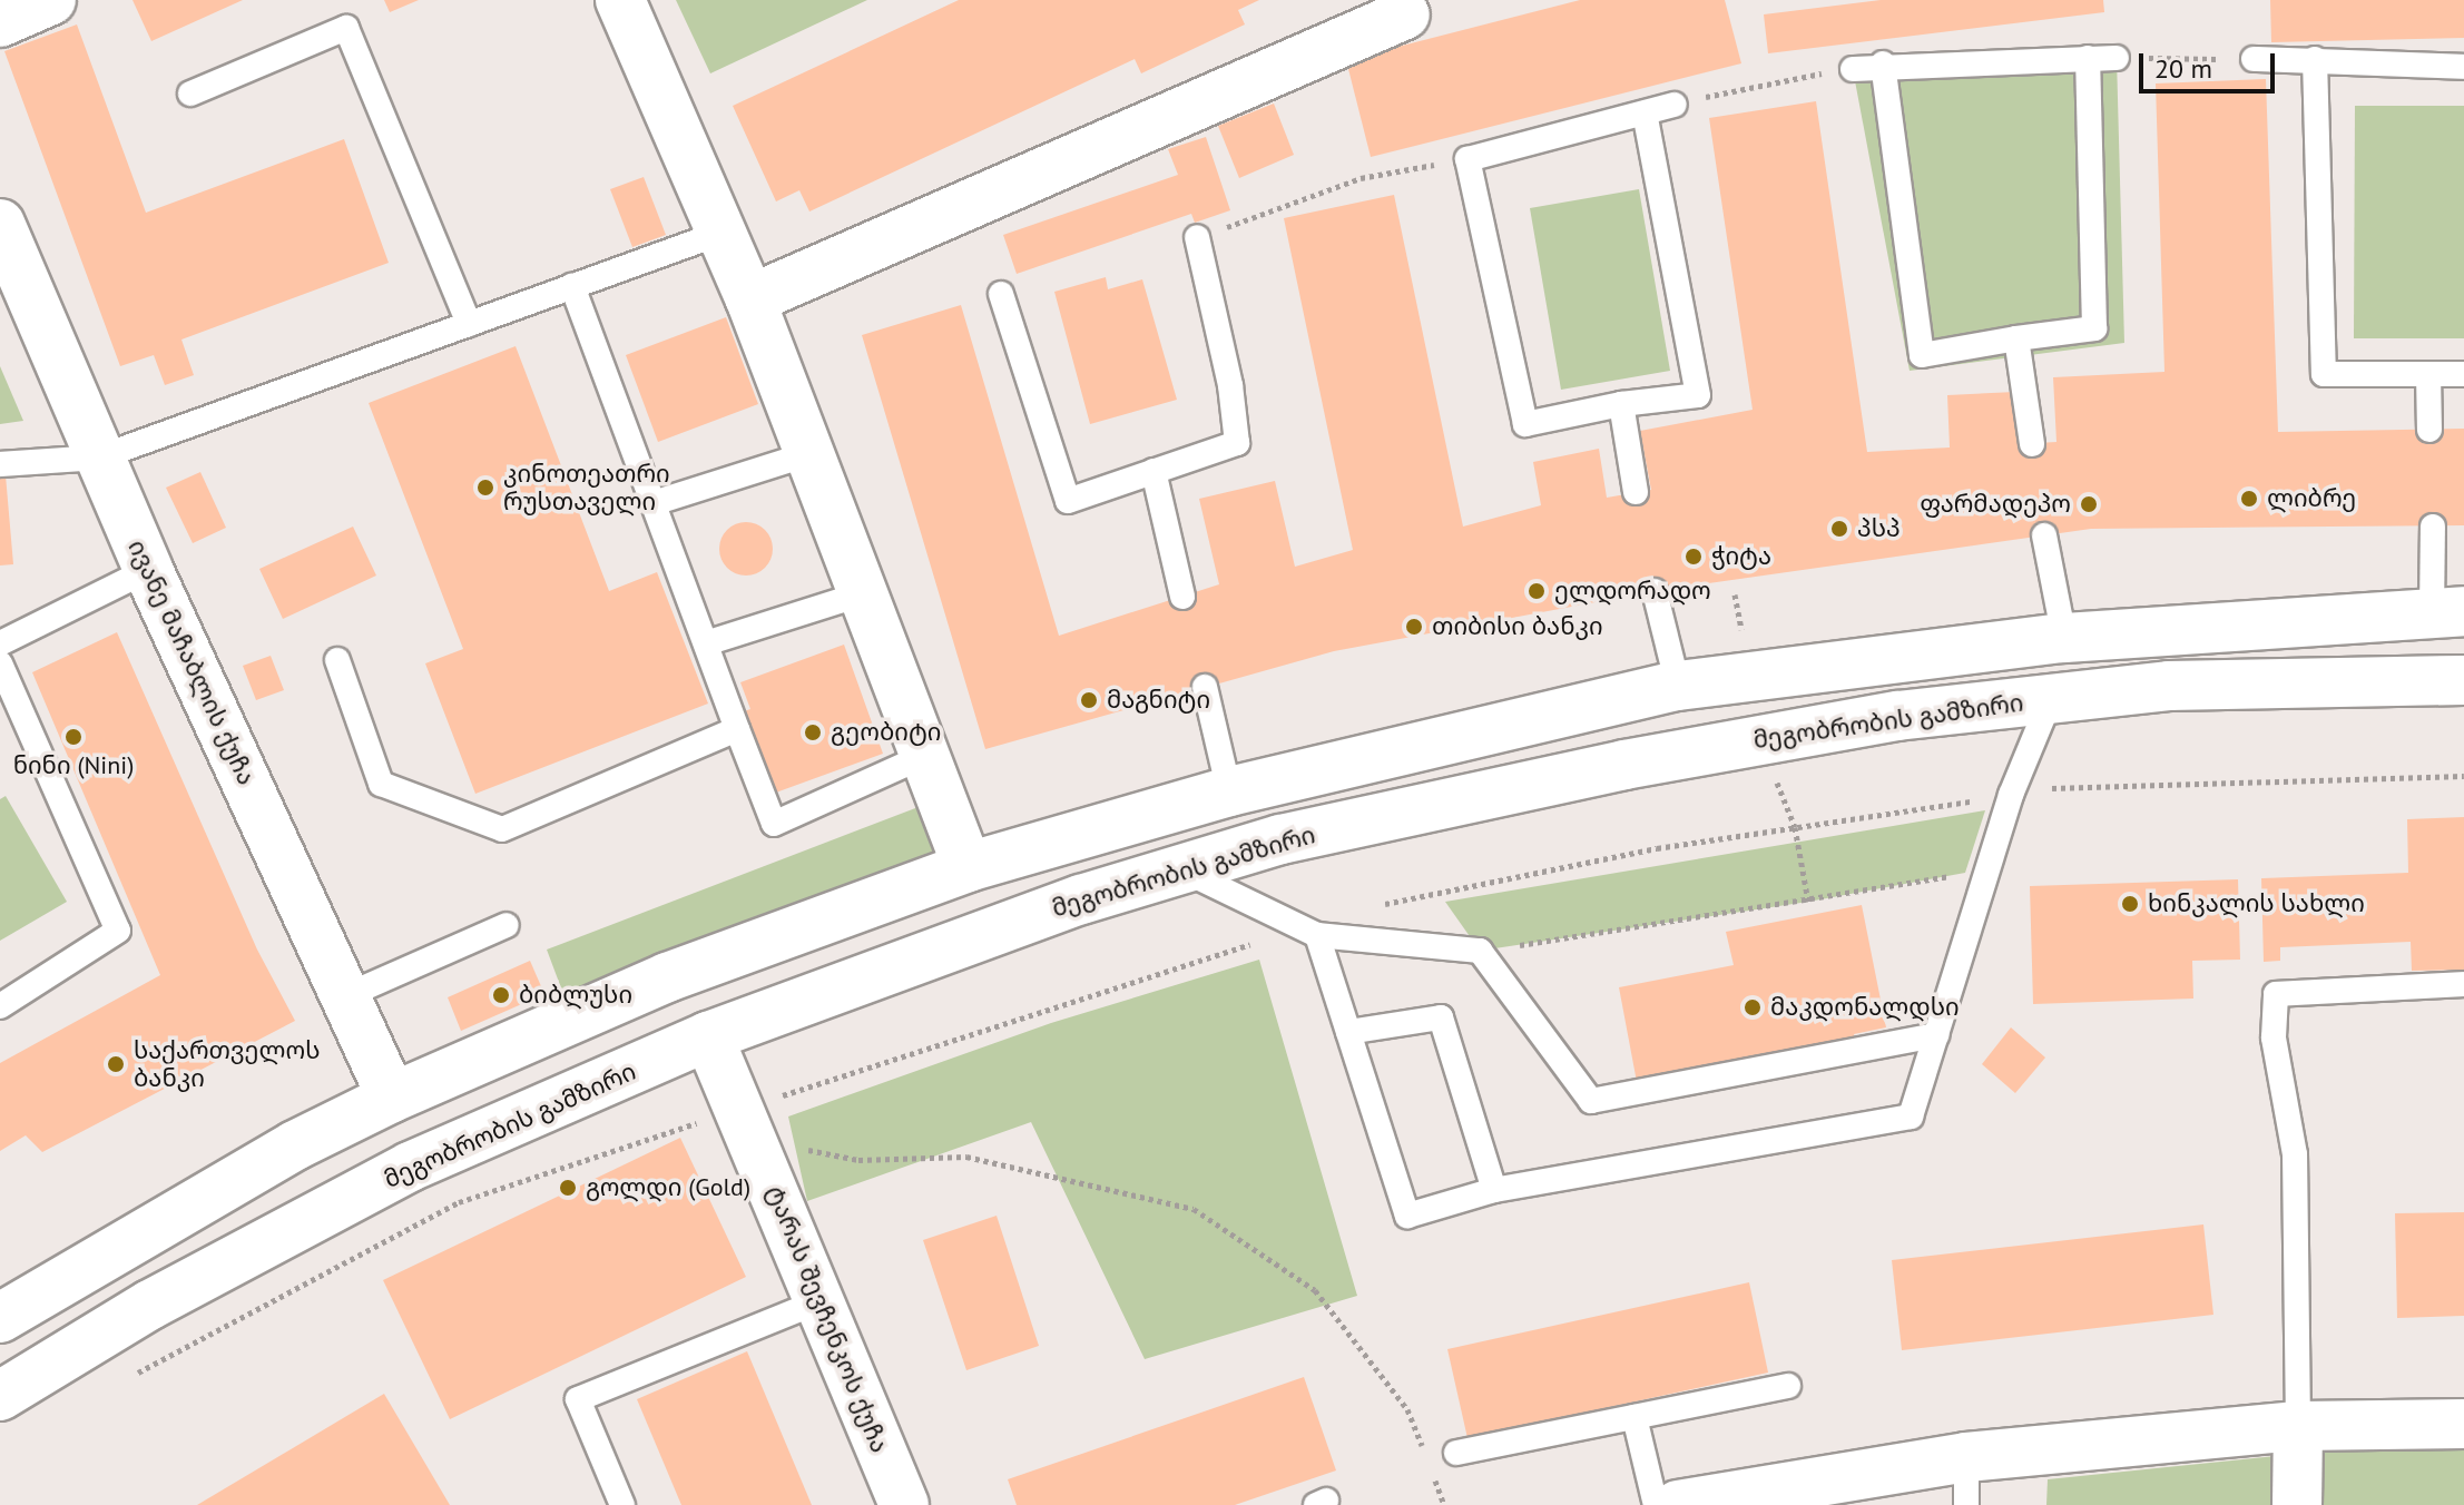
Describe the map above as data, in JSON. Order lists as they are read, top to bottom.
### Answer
{
  "streets": {
    "main road": ["ივანე მაჩაბლის ქუჩა", "მეგობრობის გამზირი", "ტარას შევჩენკოს ქუჩა"]
  },
  "crossings": [
    ["მეგობრობის გამზირი", "ტარას შევჩენკოს ქუჩა"]
  ],
  "places": [
    "კინოთეათრი რუსთაველი",
    "ლიბრე",
    "ფარმადეპო",
    "პსპ",
    "ჭიტა",
    "ელდორადო",
    "თიბისი ბანკი",
    "მაგნიტი",
    "გეობიტი",
    "ნინი (Nini)",
    "ხინკალის სახლი",
    "ბიბლუსი",
    "მაკდონალდსი",
    "საქართველოს ბანკი",
    "გოლდი (Gold)"
  ],
  "scale_bar": "20 m"
}
